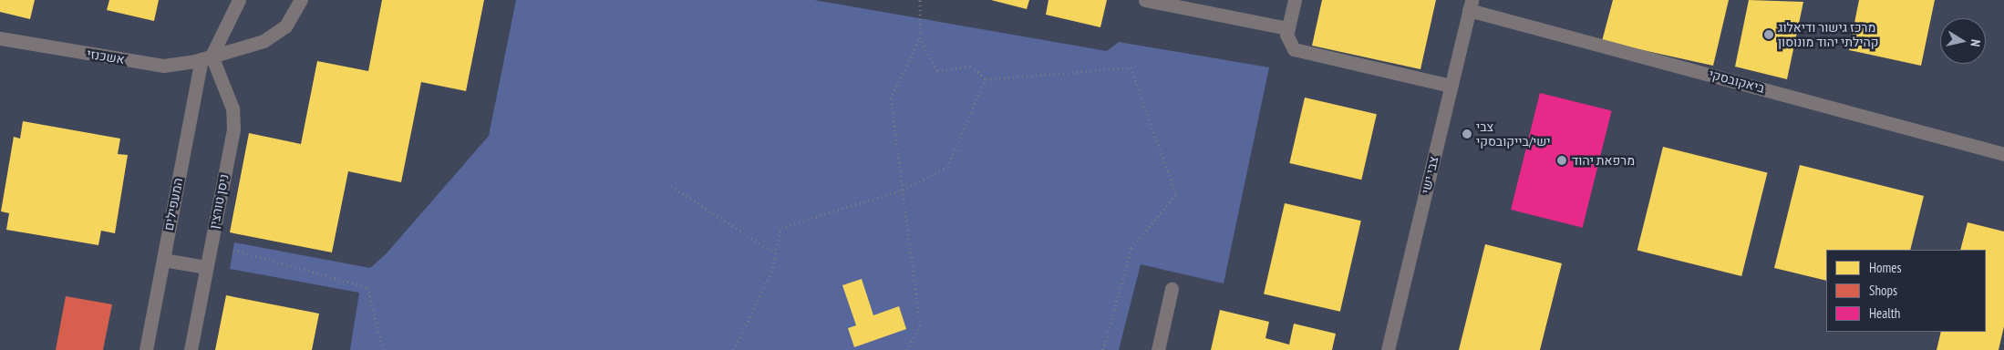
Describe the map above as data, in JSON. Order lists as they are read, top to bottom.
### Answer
{
  "streets": {
    "street": [
      "אשכנזי",
      "ביאקובסקי",
      "צבי ישי",
      "ניסן טורצין",
      "המעפילים"
    ]
  },
  "crossings": [
    ["אשכנזי", "ניסן טורצין"],
    ["אשכנזי", "המעפילים"],
    ["ביאקובסקי", "צבי ישי"],
    ["ניסן טורצין", "המעפילים"]
  ],
  "places": ["מרכז גישור ודיאלוג קהילתי יהוד מונוסון", "צבי ישי/בייקובסקי", "מרפאת יהוד"],
  "legend": ["Homes", "Shops", "Health"],
  "north": "right"
}
